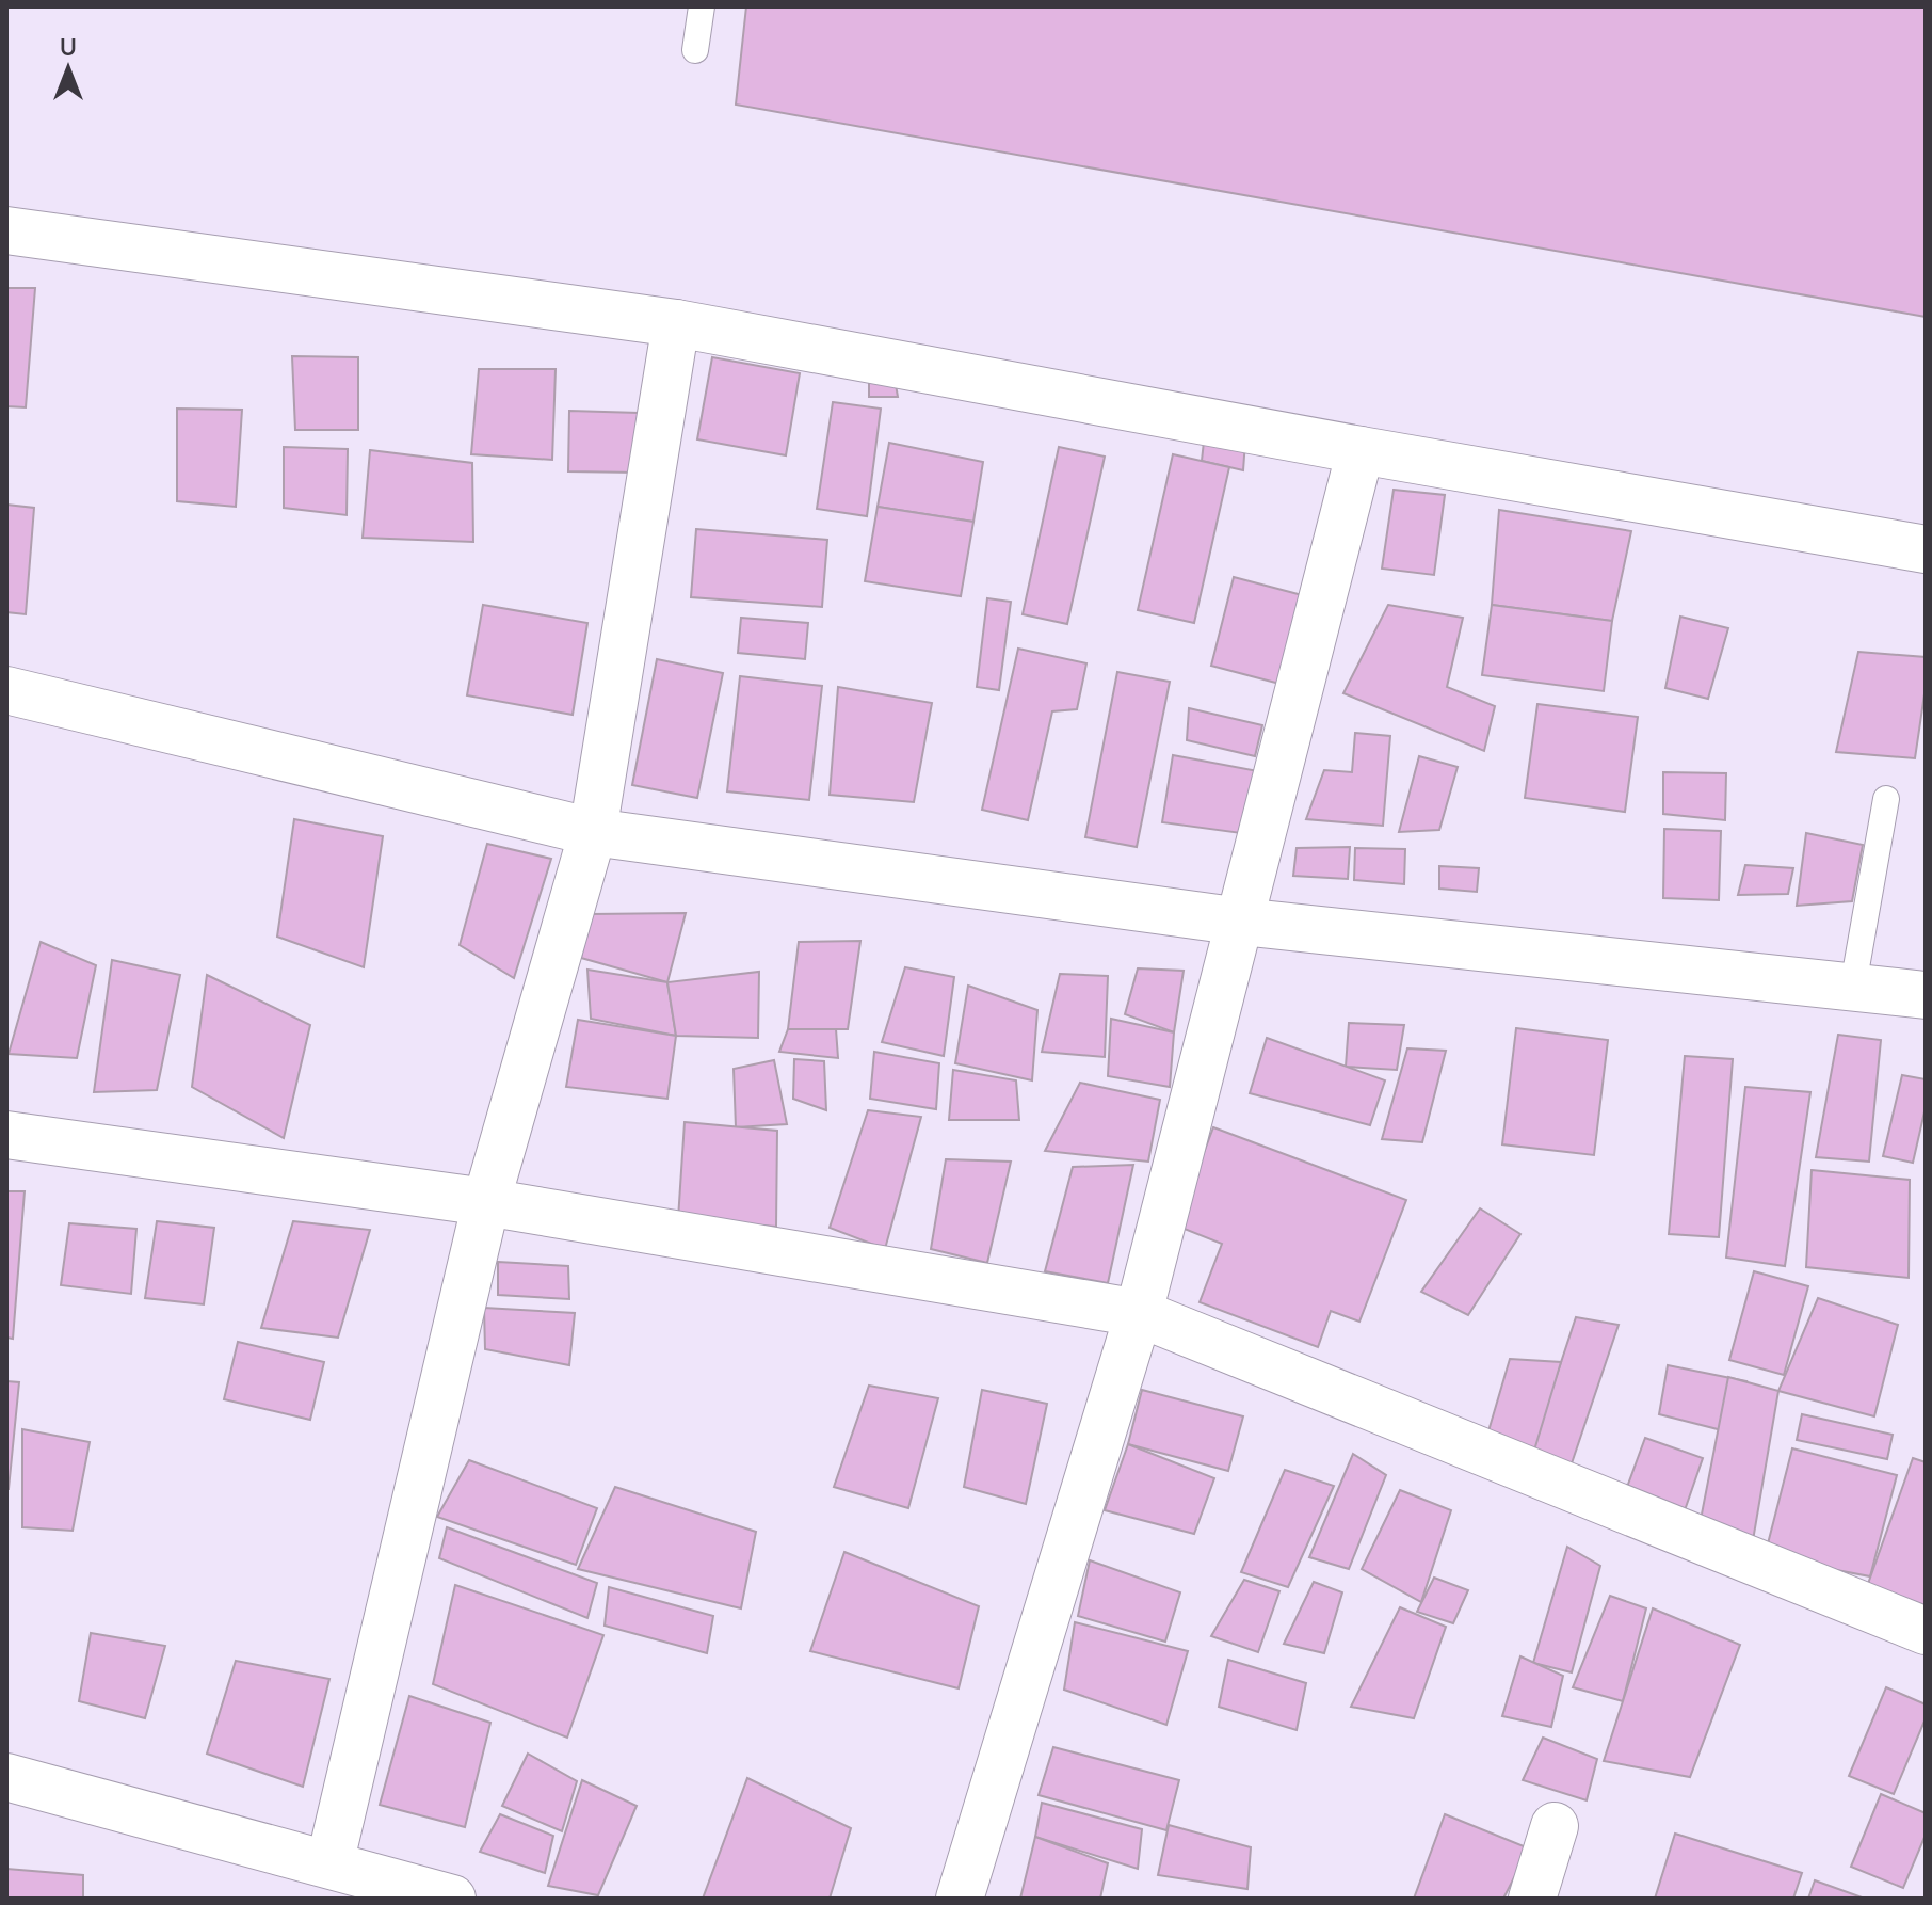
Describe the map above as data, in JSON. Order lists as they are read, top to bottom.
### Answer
{
  "north": "top"
}
